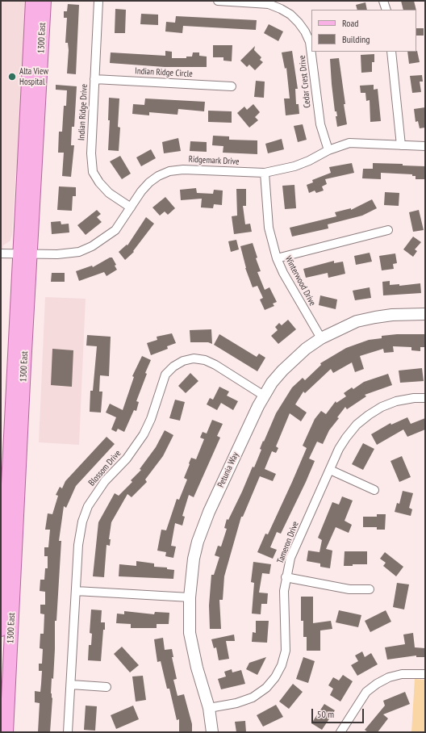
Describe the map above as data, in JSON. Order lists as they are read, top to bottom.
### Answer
{
  "streets": {
    "main road": ["1300 East"],
    "street": [
      "Indian Ridge Circle",
      "Cedar Crest Drive",
      "Indian Ridge Drive",
      "Ridgemark Drive",
      "Winterwood Drive",
      "Blossom Drive",
      "Petunia Way",
      "Tameron Drive"
    ]
  },
  "crossings": [
    ["1300 East", "Ridgemark Drive"],
    ["Indian Ridge Circle", "Indian Ridge Drive"],
    ["Cedar Crest Drive", "Ridgemark Drive"],
    ["Indian Ridge Drive", "Ridgemark Drive"],
    ["Ridgemark Drive", "Winterwood Drive"],
    ["Winterwood Drive", "Petunia Way"],
    ["Blossom Drive", "Petunia Way"],
    ["Petunia Way", "Tameron Drive"]
  ],
  "places": ["Alta View Hospital"],
  "legend": ["Road", "Building"],
  "scale_bar": "50 m"
}
